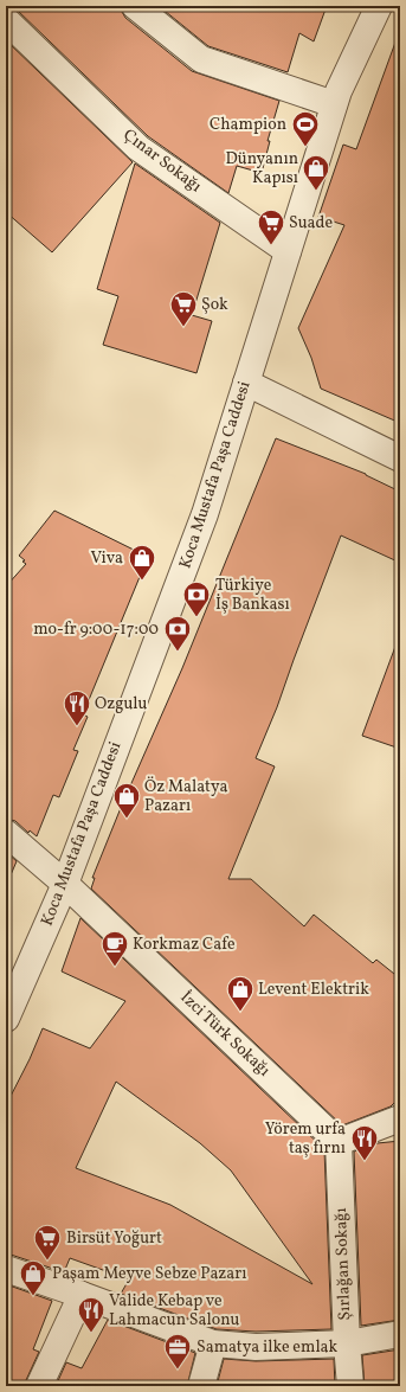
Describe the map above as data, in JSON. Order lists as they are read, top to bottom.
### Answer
{
  "streets": {
    "street": [
      "Çınar Sokağı",
      "Koca Mustafa Paşa Caddesi",
      "İzci Türk Sokağı",
      "Şırlağan Sokağı"
    ]
  },
  "crossings": [
    ["Çınar Sokağı", "Koca Mustafa Paşa Caddesi"],
    ["Koca Mustafa Paşa Caddesi", "İzci Türk Sokağı"],
    ["İzci Türk Sokağı", "Şırlağan Sokağı"]
  ],
  "places": {
    "sports": ["Champion"],
    "shop": [
      "Dünyanın Kapısı",
      "Viva",
      "Öz Malatya Pazarı",
      "Levent Elektrik",
      "Paşam Meyve Sebze Pazarı"
    ],
    "supermarket": ["Suade", "Şok", "Birsüt Yoğurt"],
    "bank": ["Türkiye İş Bankası", "mo-fr 9:00-17:00"],
    "restaurant": ["Ozgulu", "Yörem urfa taş fırnı", "Valide Kebap ve Lahmacun Salonu"],
    "cafe": ["Korkmaz Cafe"],
    "office": ["Samatya ilke emlak"]
  }
}
